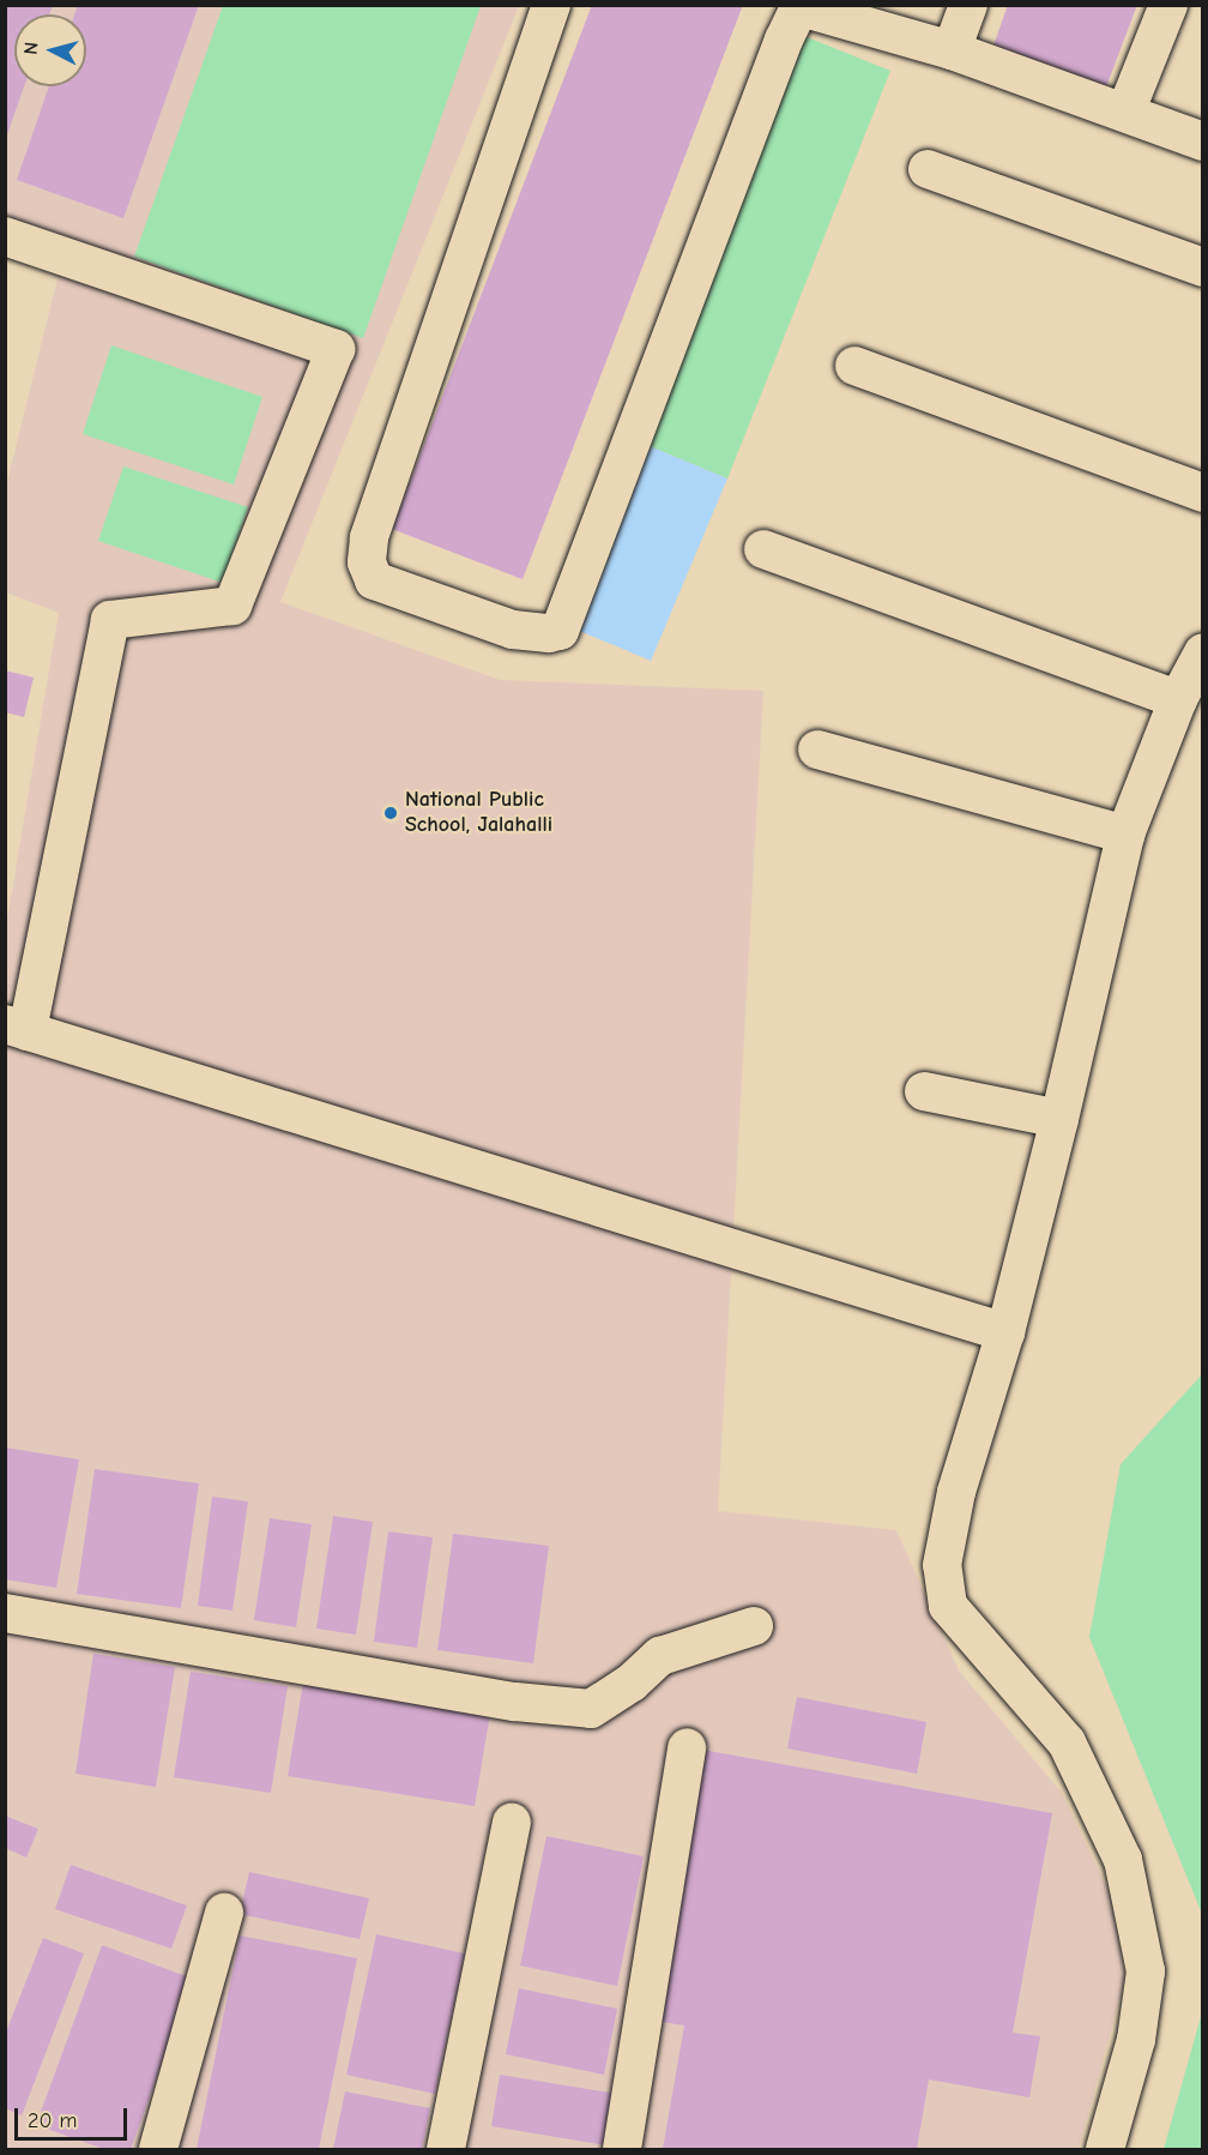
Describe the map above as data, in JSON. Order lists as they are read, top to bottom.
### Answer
{
  "places": ["National Public School, Jalahalli"],
  "scale_bar": "20 m",
  "north": "left"
}
